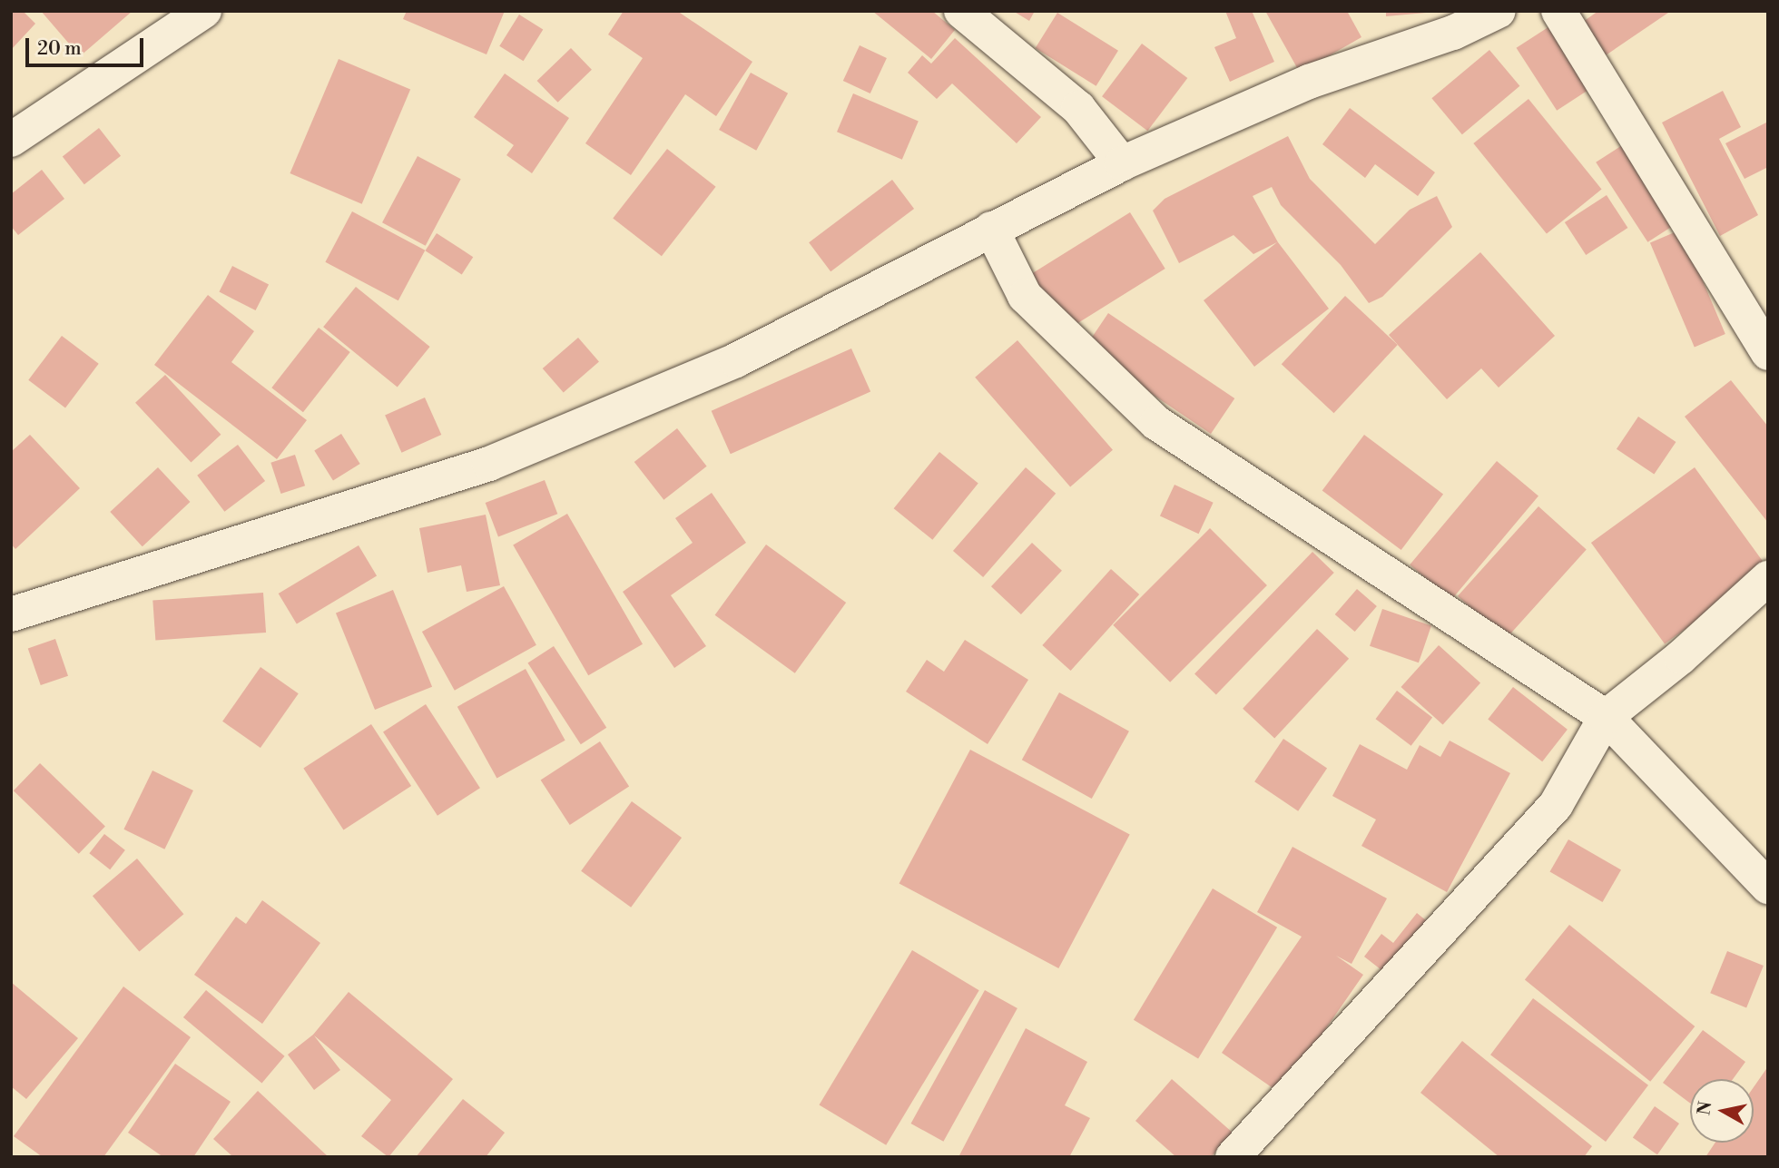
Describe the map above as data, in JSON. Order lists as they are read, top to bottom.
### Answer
{
  "scale_bar": "20 m",
  "north": "left"
}
